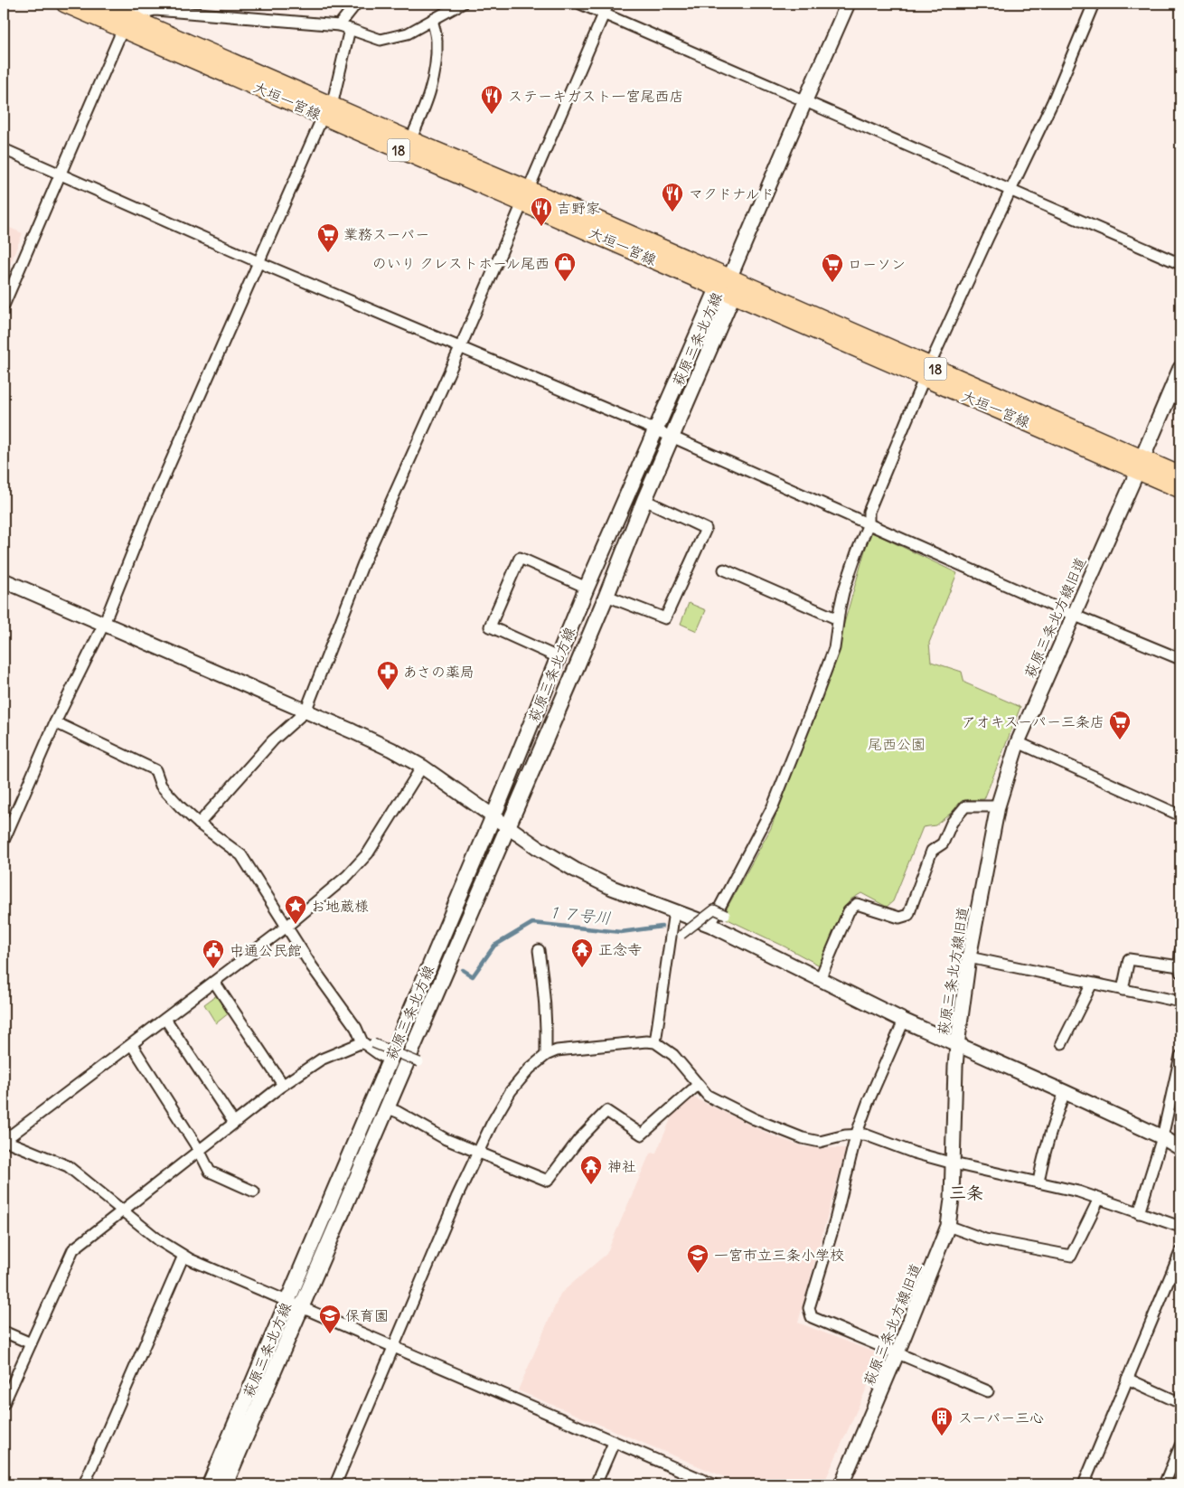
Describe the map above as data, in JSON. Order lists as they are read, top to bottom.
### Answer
{
  "streets": {
    "main road": ["大垣一宮線", "18", "萩原三条北方線"],
    "street": ["萩原三条北方線旧道"]
  },
  "crossings": [
    ["大垣一宮線", "萩原三条北方線"],
    ["大垣一宮線", "萩原三条北方線旧道"]
  ],
  "districts": ["三条"],
  "water": ["１７号川"],
  "parks": ["尾西公園"],
  "places": {
    "restaurant": ["ステーキガスト一宮尾西店", "マクドナルド", "吉野家"],
    "supermarket": ["業務スーパー", "ローソン", "アオキスーパー三条店"],
    "shop": ["のいり クレストホール尾西"],
    "pharmacy": ["あさの薬局"],
    "place": ["お地蔵様"],
    "temple": ["正念寺", "神社"],
    "public building": ["中通公民館"],
    "school or university": ["一宮市立三条小学校", "保育園"],
    "building": ["スーパー三心"]
  }
}
